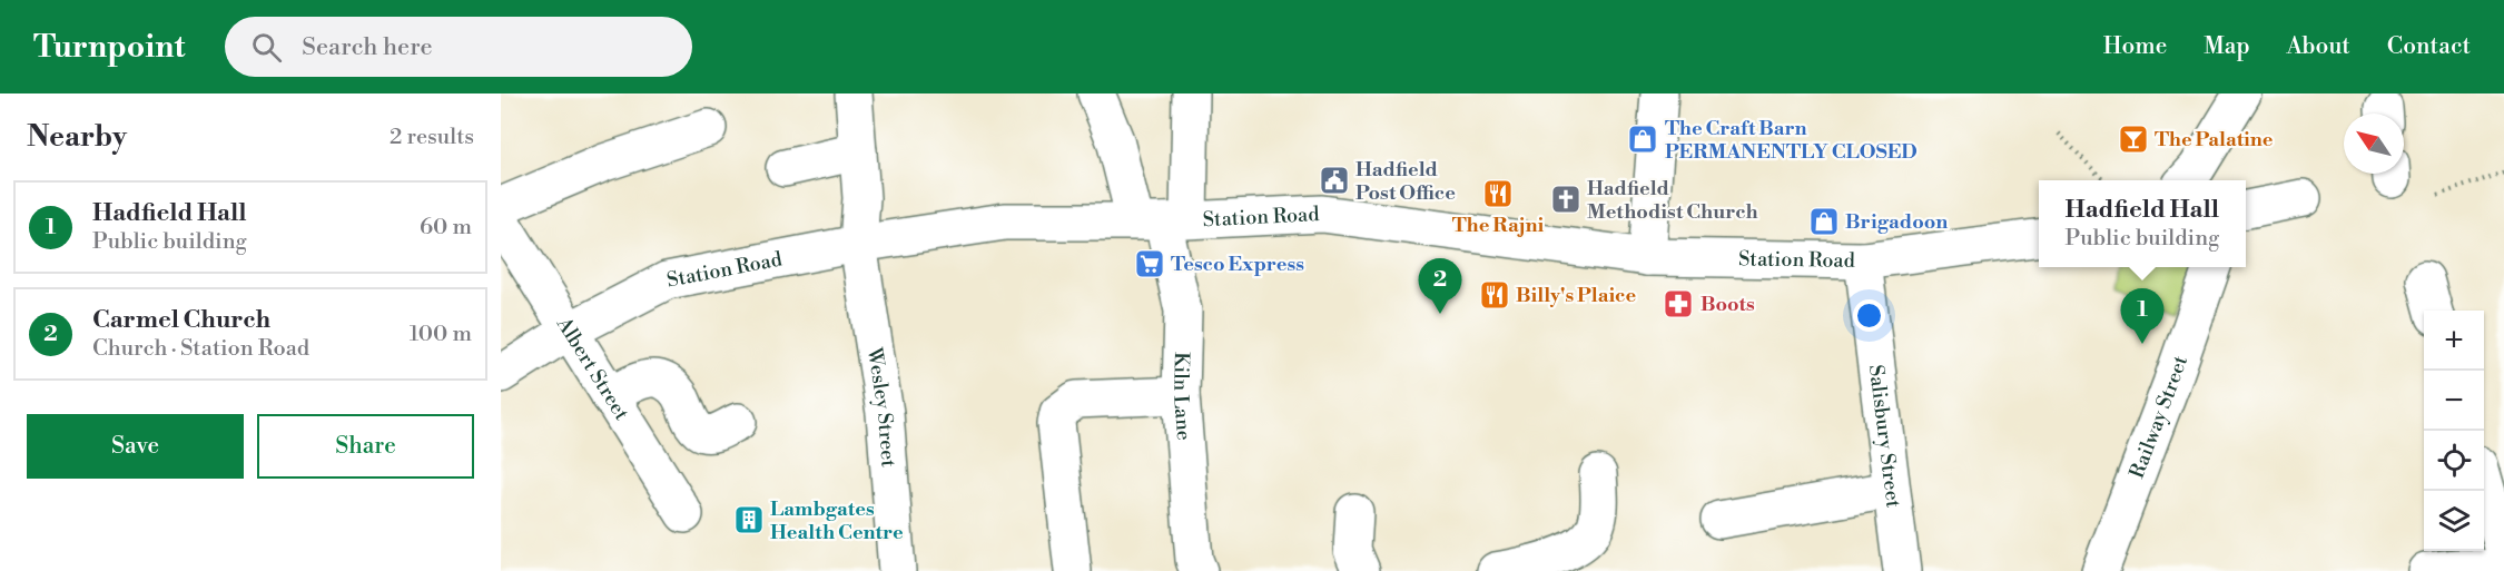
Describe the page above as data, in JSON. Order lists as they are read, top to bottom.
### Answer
{
  "streets": {
    "street": [
      "Station Road",
      "Albert Street",
      "Kiln Lane",
      "Wesley Street",
      "Railway Street",
      "Salisbury Street"
    ]
  },
  "crossings": [
    ["Station Road", "Albert Street"],
    ["Station Road", "Kiln Lane"],
    ["Station Road", "Wesley Street"],
    ["Station Road", "Salisbury Street"]
  ],
  "places": {
    "shop": ["The Craft Barn PERMANENTLY CLOSED", "Brigadoon"],
    "bar": ["The Palatine"],
    "public building": ["Hadfield Post Office"],
    "restaurant": ["The Rajni", "Billy's Plaice"],
    "church": ["Hadfield Methodist Church"],
    "supermarket": ["Tesco Express"],
    "pharmacy": ["Boots"],
    "building": ["Lambgates Health Centre"]
  },
  "north": "top left",
  "page": {
    "header": "Turnpoint",
    "search": "Search here",
    "nav": [
      "Home",
      "Map",
      "About",
      "Contact"
    ],
    "heading": ["Nearby", "2 results"],
    "list": [
      {
        "mark": "1",
        "name": "Hadfield Hall",
        "note": "Public building",
        "value": "60 m"
      },
      {
        "mark": "2",
        "name": "Carmel Church",
        "note": "Church · Station Road",
        "value": "100 m"
      }
    ],
    "popup": ["Hadfield Hall", "Public building"],
    "pins": ["2", "1"],
    "map_buttons": ["+", "−"],
    "buttons": ["Save", "Share"]
  }
}
